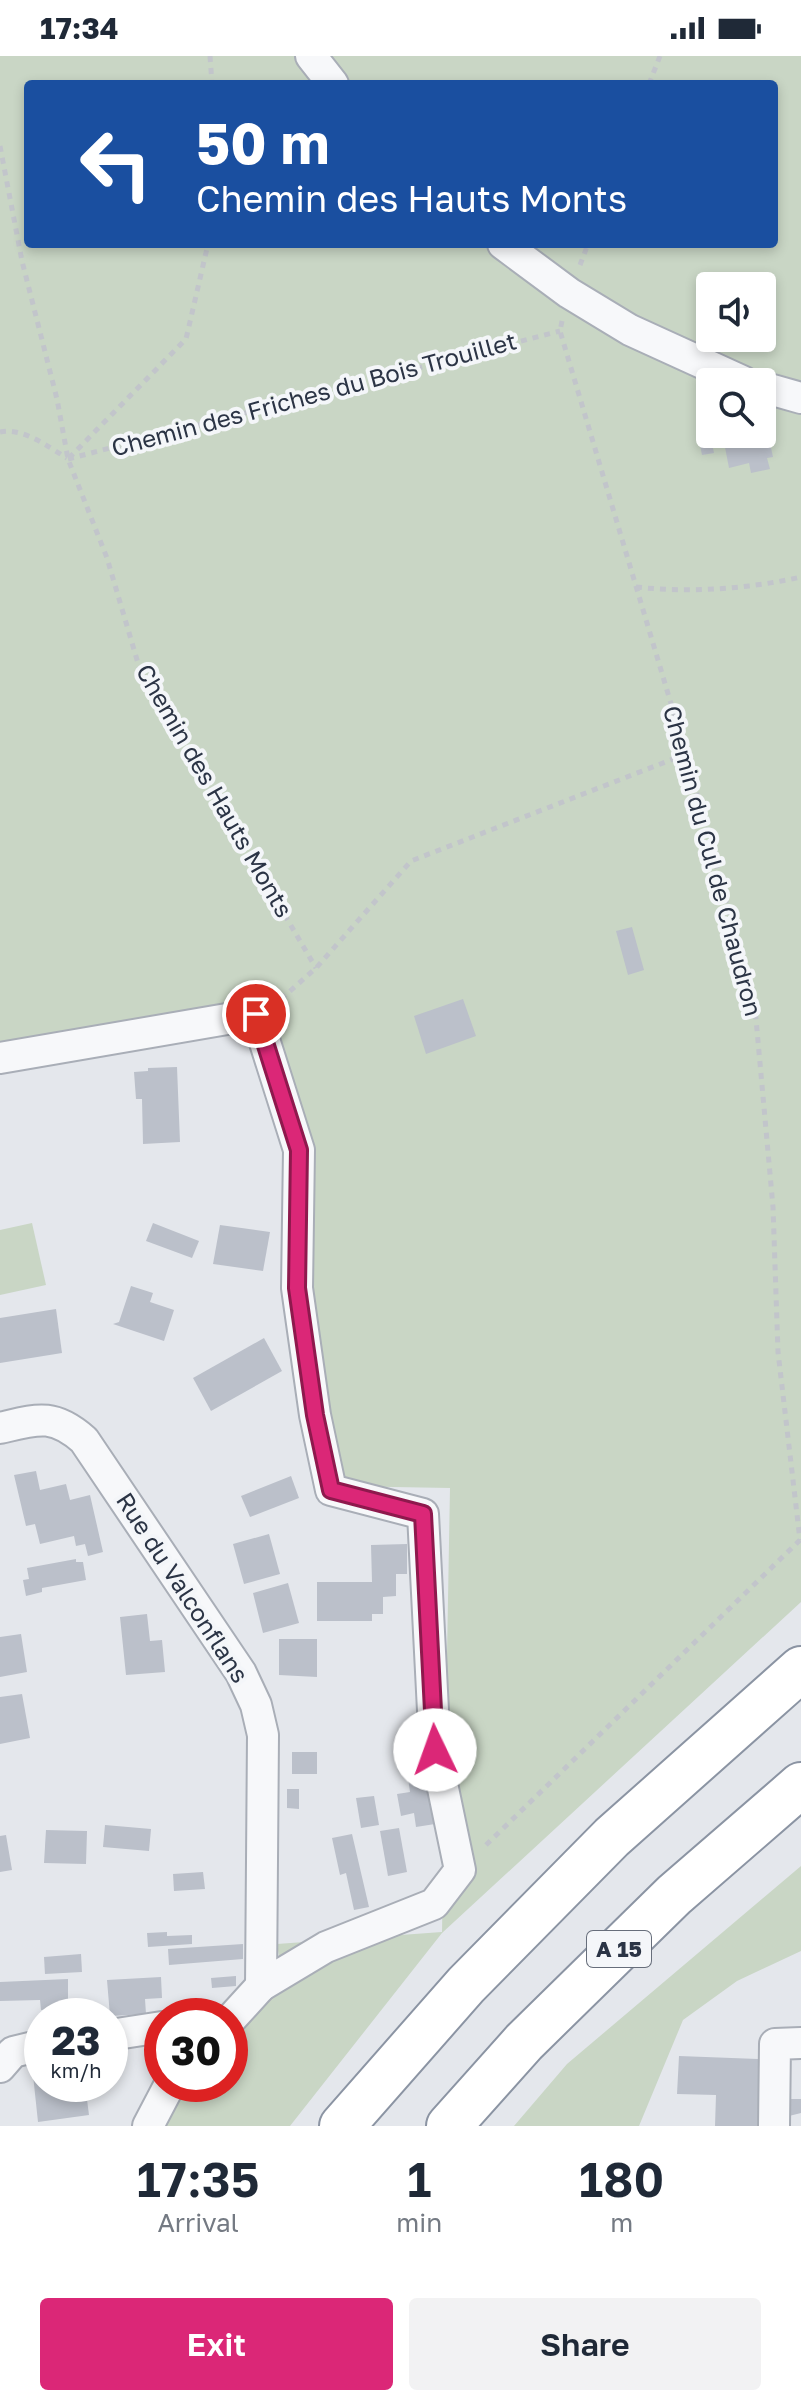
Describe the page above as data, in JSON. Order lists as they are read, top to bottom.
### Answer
{
  "streets": {
    "highway": ["A 15"],
    "street": ["Rue du Valconflans"],
    "path": ["Chemin des Friches du Bois Trouillet", "Chemin des Hauts Monts", "Chemin du Cul de Chaudron"]
  },
  "crossings": [
    ["Chemin des Friches du Bois Trouillet", "Chemin des Hauts Monts"],
    ["Chemin des Friches du Bois Trouillet", "Chemin du Cul de Chaudron"]
  ],
  "page": {
    "status": "17:34",
    "turn": ["50 m", "Chemin des Hauts Monts"],
    "speed": "23 km/h",
    "limit": "30",
    "eta": [
      "17:35",
      "Arrival",
      "1",
      "min",
      "180",
      "m"
    ],
    "buttons": ["Exit", "Share"]
  }
}
